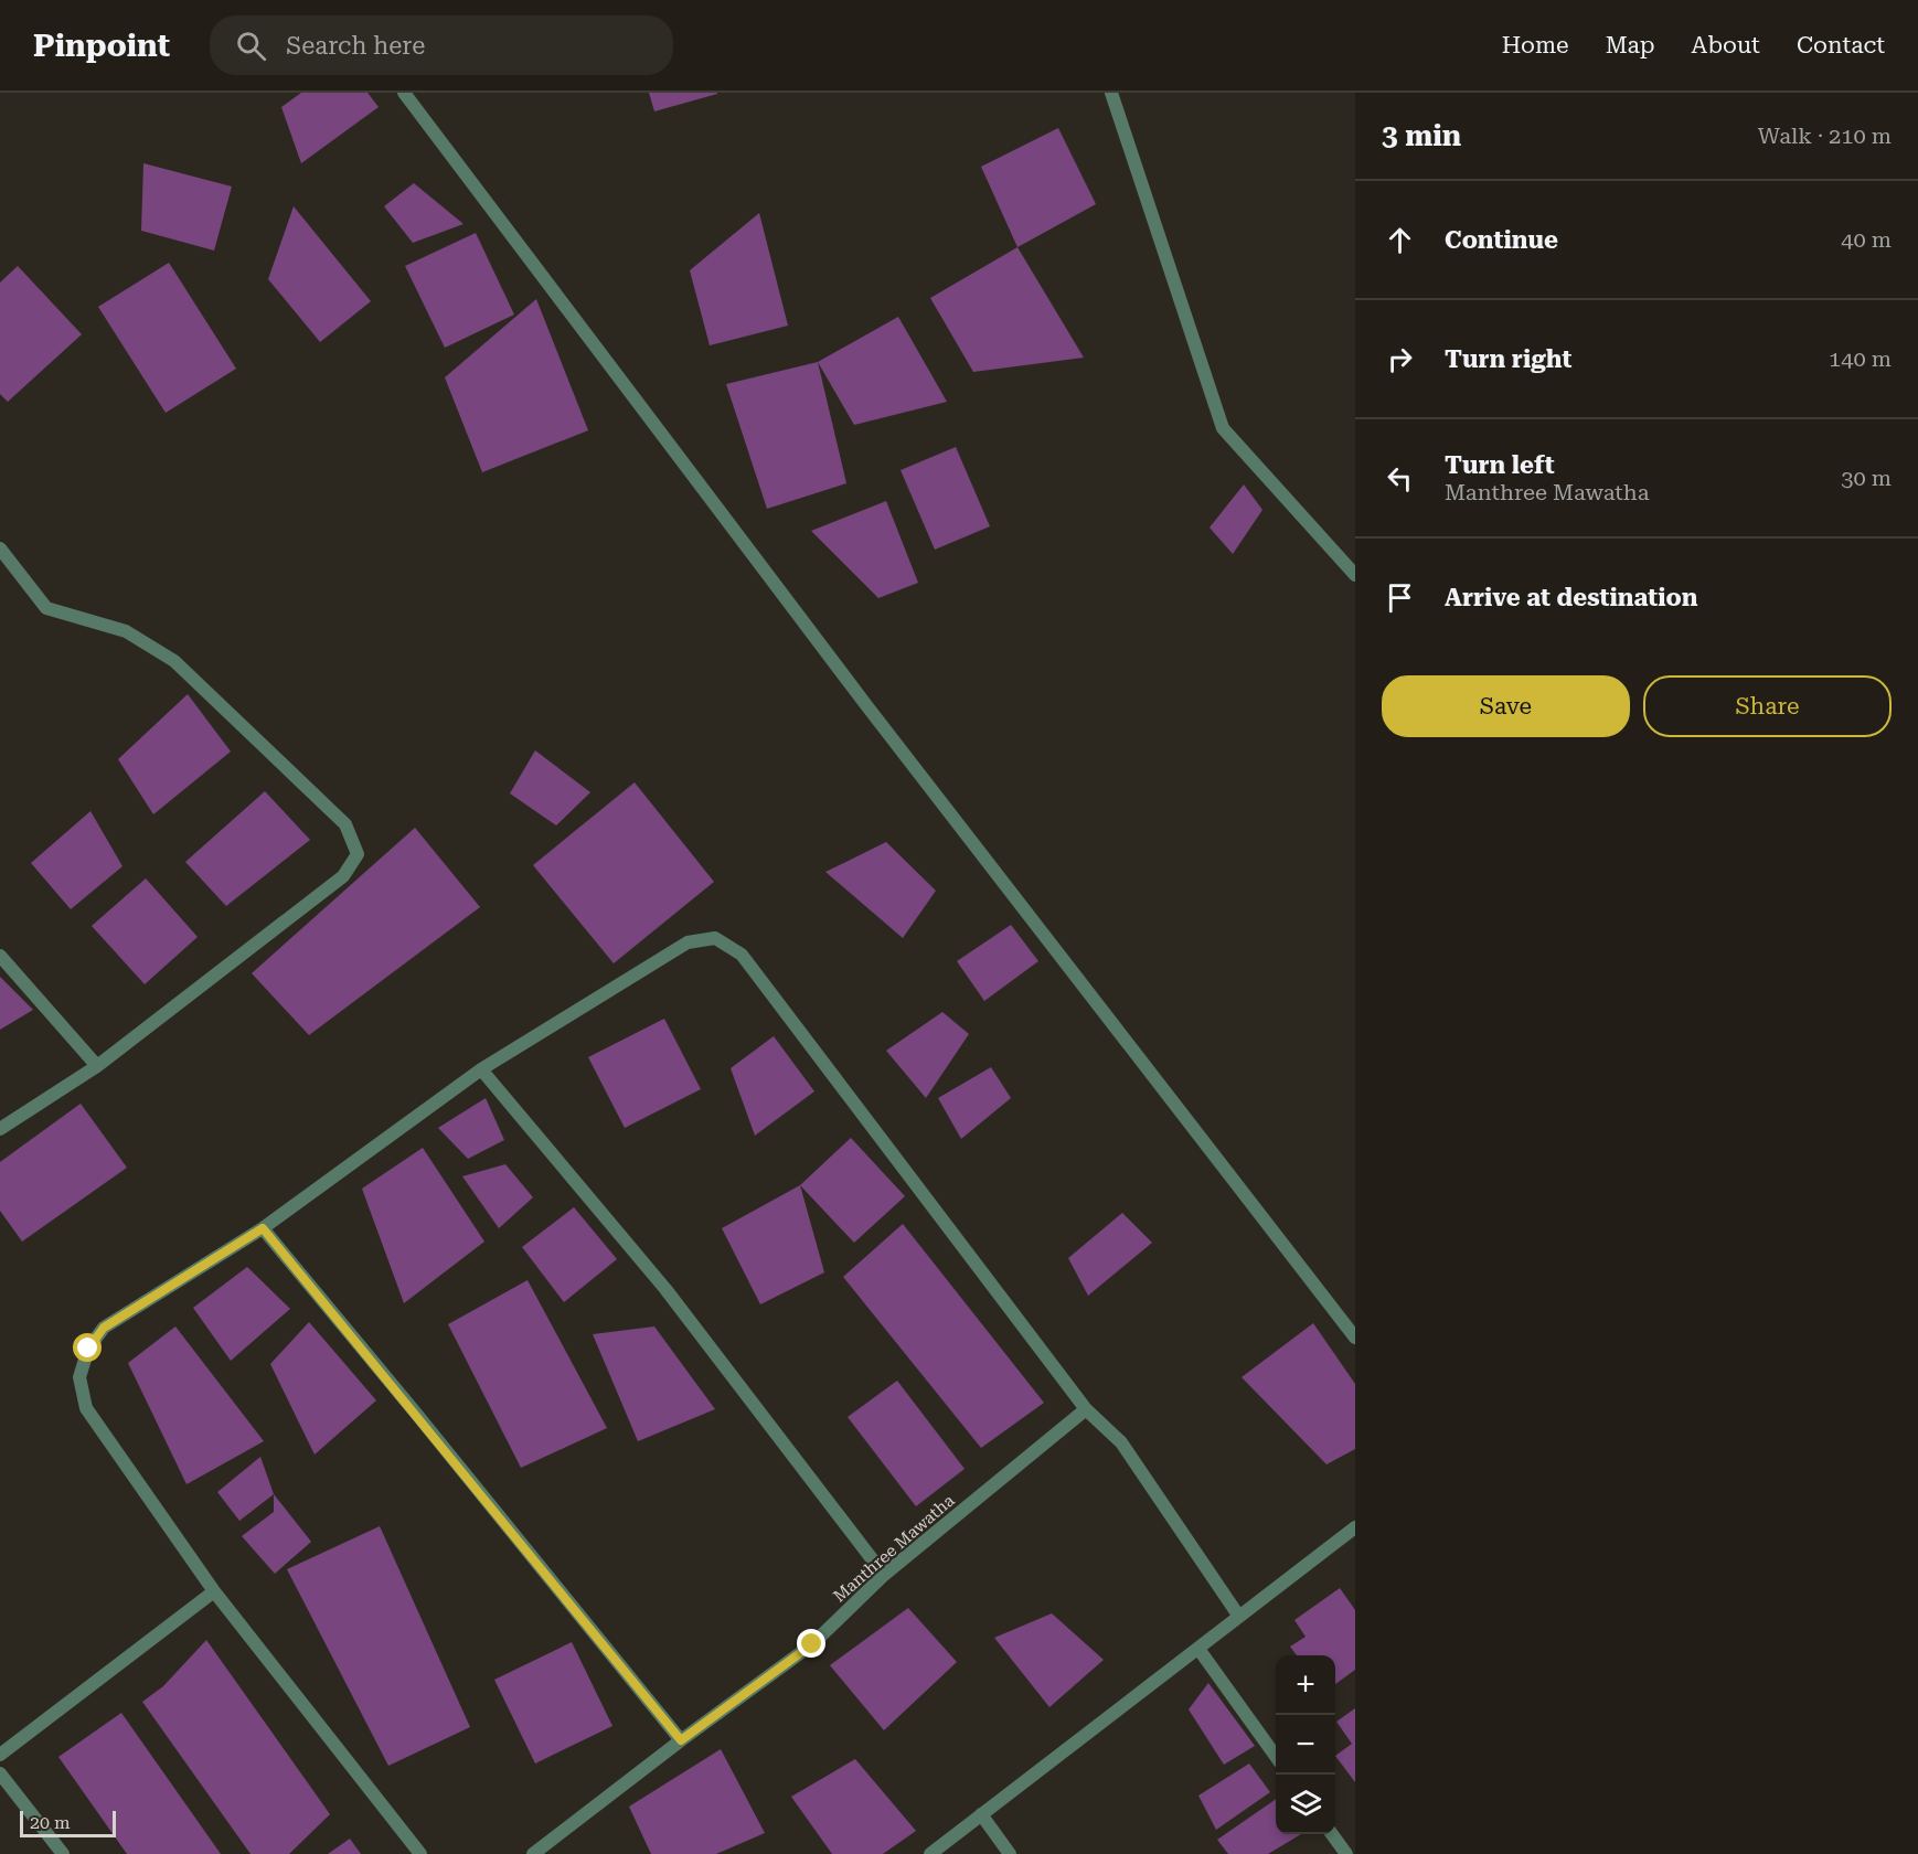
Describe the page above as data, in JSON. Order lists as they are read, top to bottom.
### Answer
{
  "streets": {
    "street": ["Manthree Mawatha"]
  },
  "scale_bar": "20 m",
  "page": {
    "header": "Pinpoint",
    "search": "Search here",
    "nav": [
      "Home",
      "Map",
      "About",
      "Contact"
    ],
    "heading": ["3 min", "Walk · 210 m"],
    "list": [
      ["Continue", "40 m"],
      ["Turn right", "140 m"],
      ["Turn left", "Manthree Mawatha", "30 m"],
      "Arrive at destination"
    ],
    "buttons": ["Save", "Share"],
    "map_buttons": ["+", "−"],
    "scale": "20 m"
  }
}
